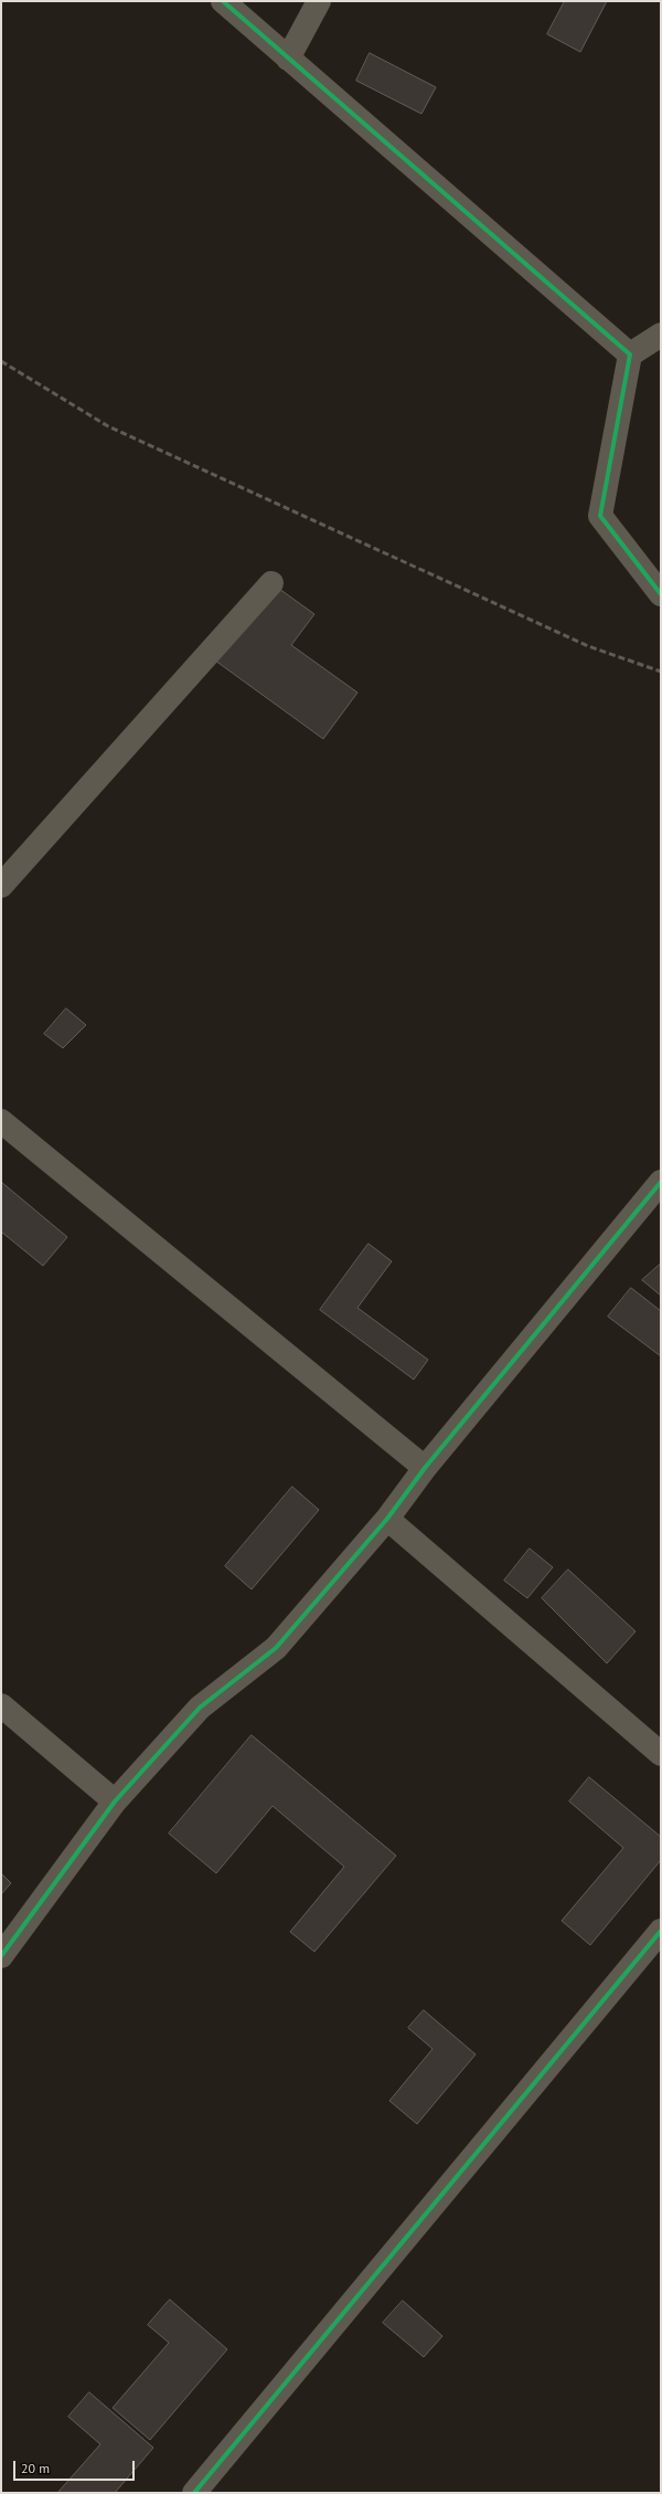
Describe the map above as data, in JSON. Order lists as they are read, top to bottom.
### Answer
{
  "scale_bar": "20 m"
}
